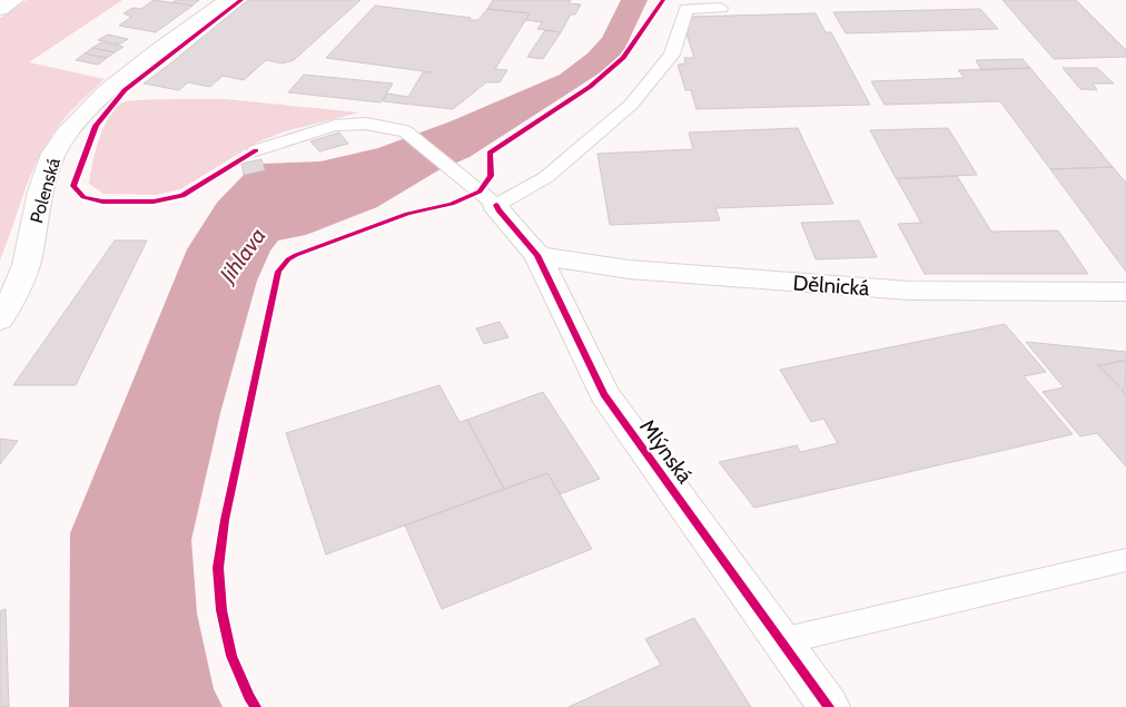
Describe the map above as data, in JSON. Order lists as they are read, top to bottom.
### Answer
{
  "streets": {
    "street": ["Polenská", "Dělnická", "Mlýnská"]
  },
  "crossings": [
    ["Dělnická", "Mlýnská"]
  ],
  "water": ["Jihlava"]
}
